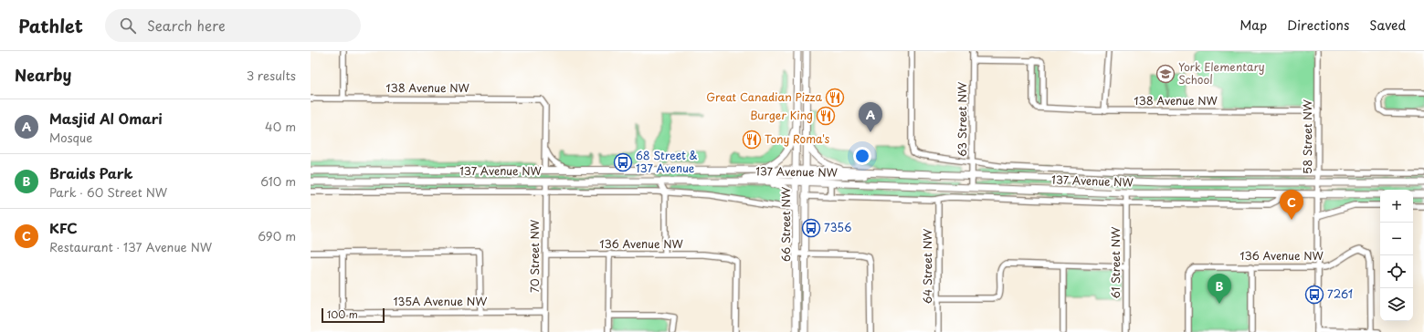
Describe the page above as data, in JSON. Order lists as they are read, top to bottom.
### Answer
{
  "streets": {
    "main road": ["137 Avenue NW", "66 Street NW"],
    "street": [
      "138 Avenue NW",
      "63 Street NW",
      "58 Street NW",
      "136 Avenue NW",
      "70 Street NW",
      "61 Street NW",
      "64 Street NW",
      "135A Avenue NW"
    ]
  },
  "crossings": [
    ["138 Avenue NW", "58 Street NW"],
    ["138 Avenue NW", "137 Avenue NW"],
    ["63 Street NW", "137 Avenue NW"],
    ["58 Street NW", "137 Avenue NW"],
    ["58 Street NW", "136 Avenue NW"],
    ["137 Avenue NW", "66 Street NW"],
    ["137 Avenue NW", "70 Street NW"],
    ["137 Avenue NW", "61 Street NW"],
    ["137 Avenue NW", "64 Street NW"],
    ["136 Avenue NW", "70 Street NW"],
    ["70 Street NW", "135A Avenue NW"]
  ],
  "places": {
    "school or university": ["York Elementary School"],
    "restaurant": ["Great Canadian Pizza", "Burger King", "Tony Roma's"],
    "bus stop": ["68 Street & 137 Avenue", "7356", "7261"]
  },
  "scale_bar": "100 m",
  "page": {
    "header": "Pathlet",
    "search": "Search here",
    "nav": ["Map", "Directions", "Saved"],
    "heading": ["Nearby", "3 results"],
    "list": [
      {
        "mark": "A",
        "name": "Masjid Al Omari",
        "note": "Mosque",
        "value": "40 m"
      },
      {
        "mark": "B",
        "name": "Braids Park",
        "note": "Park · 60 Street NW",
        "value": "610 m"
      },
      {
        "mark": "C",
        "name": "KFC",
        "note": "Restaurant · 137 Avenue NW",
        "value": "690 m"
      }
    ],
    "pins": ["A", "C", "B"],
    "map_buttons": ["+", "−"],
    "scale": "100 m"
  }
}
